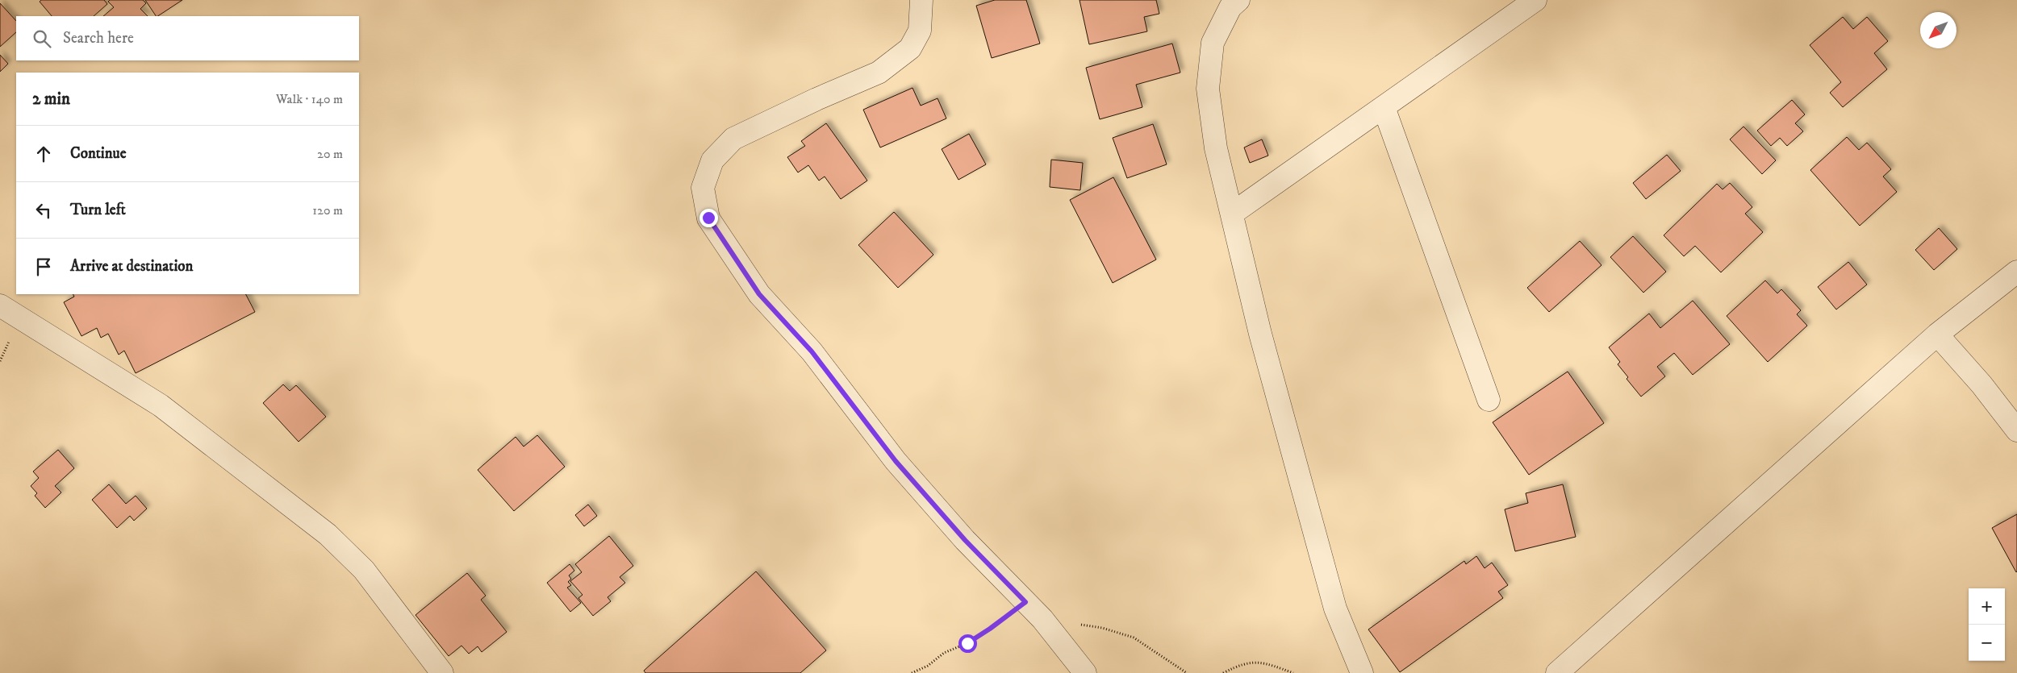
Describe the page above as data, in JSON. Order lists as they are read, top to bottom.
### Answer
{
  "north": "bottom left",
  "page": {
    "search": "Search here",
    "heading": ["2 min", "Walk · 140 m"],
    "list": [
      ["Continue", "20 m"],
      ["Turn left", "120 m"],
      "Arrive at destination"
    ],
    "map_buttons": ["+", "−"]
  }
}
